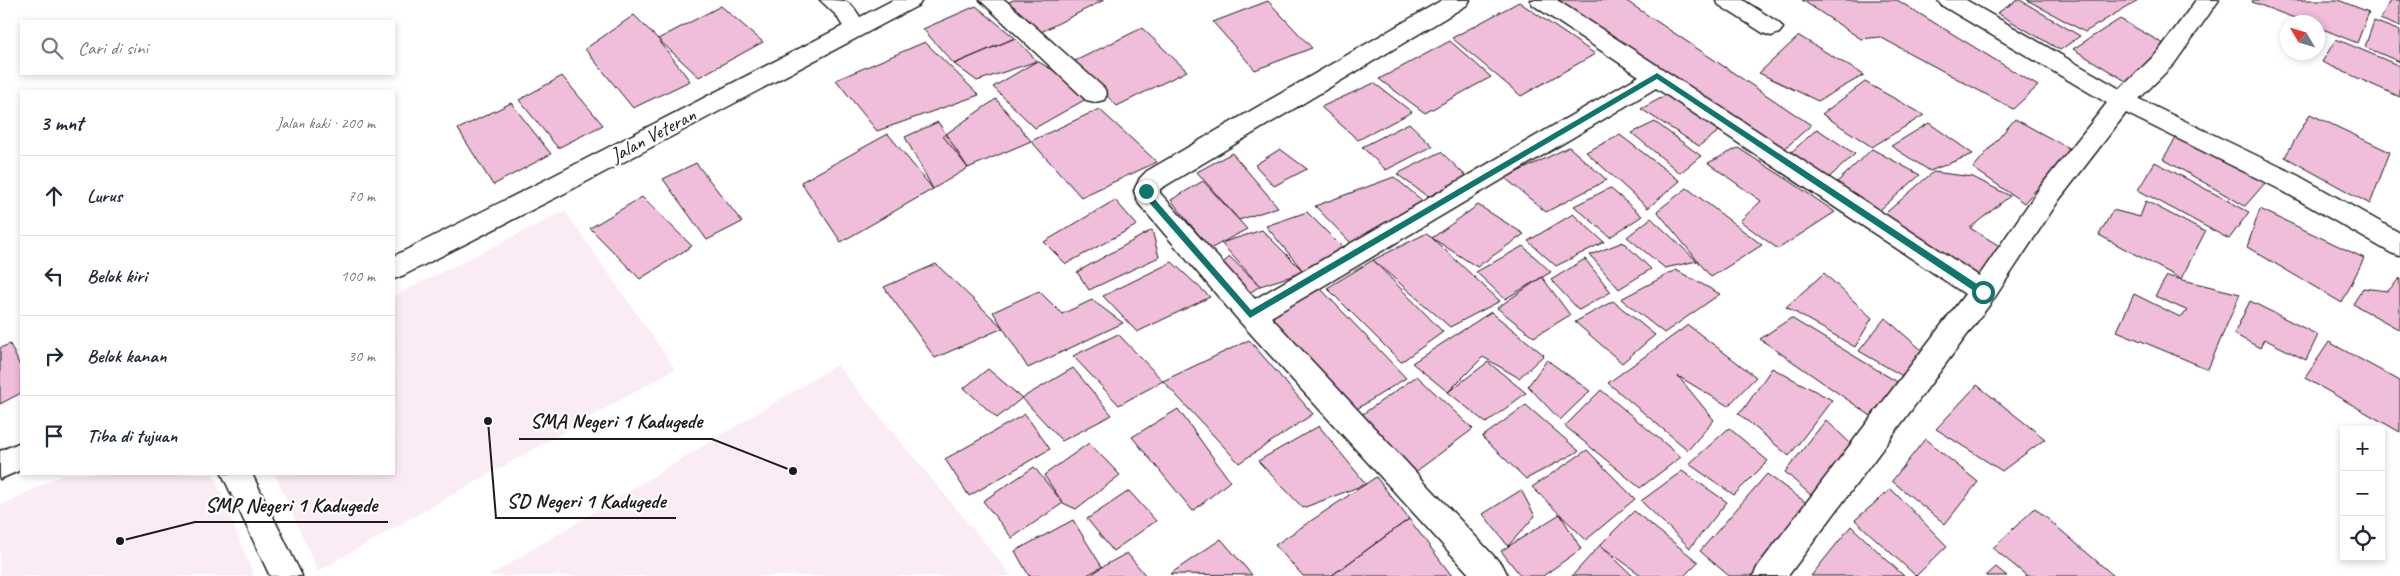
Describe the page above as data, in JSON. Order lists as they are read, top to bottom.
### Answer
{
  "streets": {
    "main road": ["Jalan Veteran"]
  },
  "places": ["SD Negeri 1 Kadugede", "SMA Negeri 1 Kadugede", "SMP Negeri 1 Kadugede"],
  "north": "top left",
  "page": {
    "search": "Cari di sini",
    "heading": ["3 mnt", "Jalan kaki · 200 m"],
    "list": [
      ["Lurus", "70 m"],
      ["Belok kiri", "100 m"],
      ["Belok kanan", "30 m"],
      "Tiba di tujuan"
    ],
    "map_buttons": ["+", "−"]
  }
}
